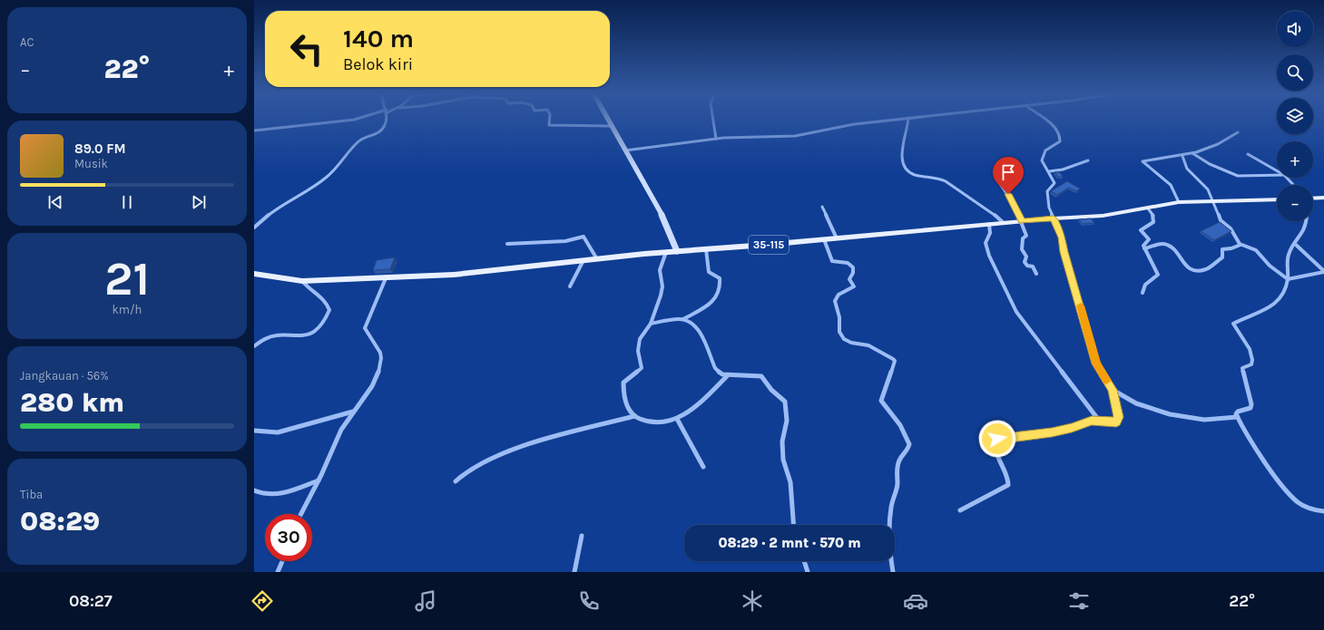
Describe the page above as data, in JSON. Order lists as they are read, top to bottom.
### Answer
{
  "streets": {
    "main road": ["35-115"]
  },
  "page": {
    "tile": [
      "AC",
      ["21", "km/h"],
      ["Jangkauan · 56%", "280 km"],
      ["Tiba", "08:29"]
    ],
    "map_buttons": ["+", "−"],
    "turn": ["140 m", "Belok kiri"],
    "heat": ["−", "22°", "+"],
    "song": ["89.0 FM", "Musik"],
    "limit": "30",
    "trip": "08:29 · 2 mnt · 570 m",
    "tabs": ["08:27", "22°"]
  }
}
